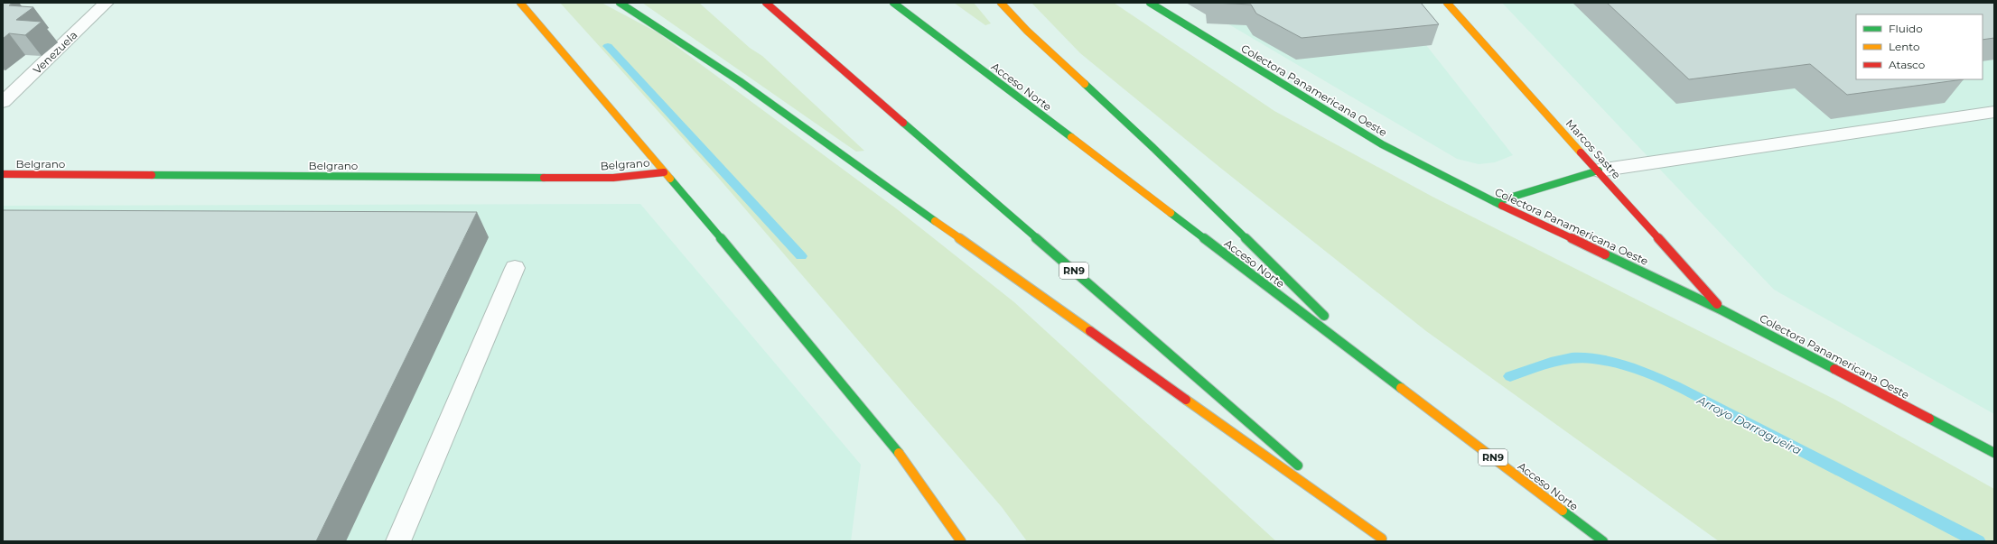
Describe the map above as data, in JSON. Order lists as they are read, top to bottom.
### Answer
{
  "streets": {
    "main road": [
      "Acceso Norte",
      "Colectora Panamericana Oeste",
      "Marcos Sastre",
      "Belgrano",
      "RN9"
    ],
    "street": ["Venezuela"]
  },
  "crossings": [
    ["Colectora Panamericana Oeste", "Marcos Sastre"]
  ],
  "water": ["Arroyo Darragueira"],
  "legend": ["Fluido", "Lento", "Atasco"]
}
